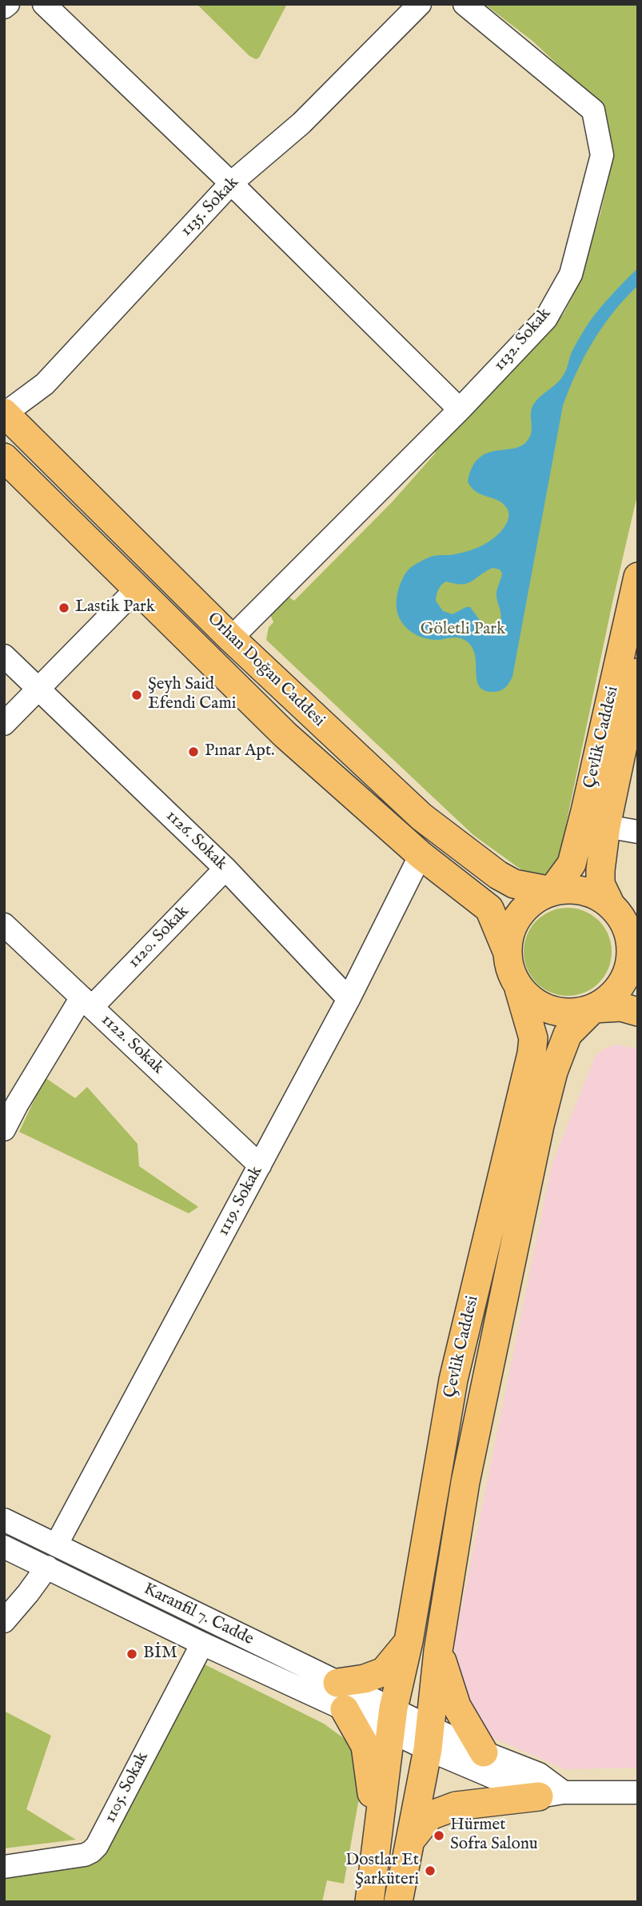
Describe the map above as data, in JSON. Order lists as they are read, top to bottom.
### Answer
{
  "streets": {
    "main road": ["Orhan Doğan Caddesi", "Çevlik Caddesi"],
    "street": [
      "1135. Sokak",
      "1132. Sokak",
      "1126. Sokak",
      "1120. Sokak",
      "1122. Sokak",
      "1119. Sokak",
      "Karanfil 7. Cadde",
      "1105. Sokak"
    ]
  },
  "crossings": [
    ["1135. Sokak", "Orhan Doğan Caddesi"],
    ["1132. Sokak", "Orhan Doğan Caddesi"],
    ["Orhan Doğan Caddesi", "Çevlik Caddesi"],
    ["Çevlik Caddesi", "Karanfil 7. Cadde"],
    ["1126. Sokak", "1120. Sokak"],
    ["1126. Sokak", "1119. Sokak"],
    ["1120. Sokak", "1122. Sokak"],
    ["1122. Sokak", "1119. Sokak"],
    ["1119. Sokak", "Karanfil 7. Cadde"],
    ["Karanfil 7. Cadde", "1105. Sokak"]
  ],
  "parks": ["Göletli Park"],
  "places": [
    "Lastik Park",
    "Şeyh Said Efendi Cami",
    "Pınar Apt.",
    "BİM",
    "Hürmet Sofra Salonu",
    "Dostlar Et Şarküteri"
  ]
}
